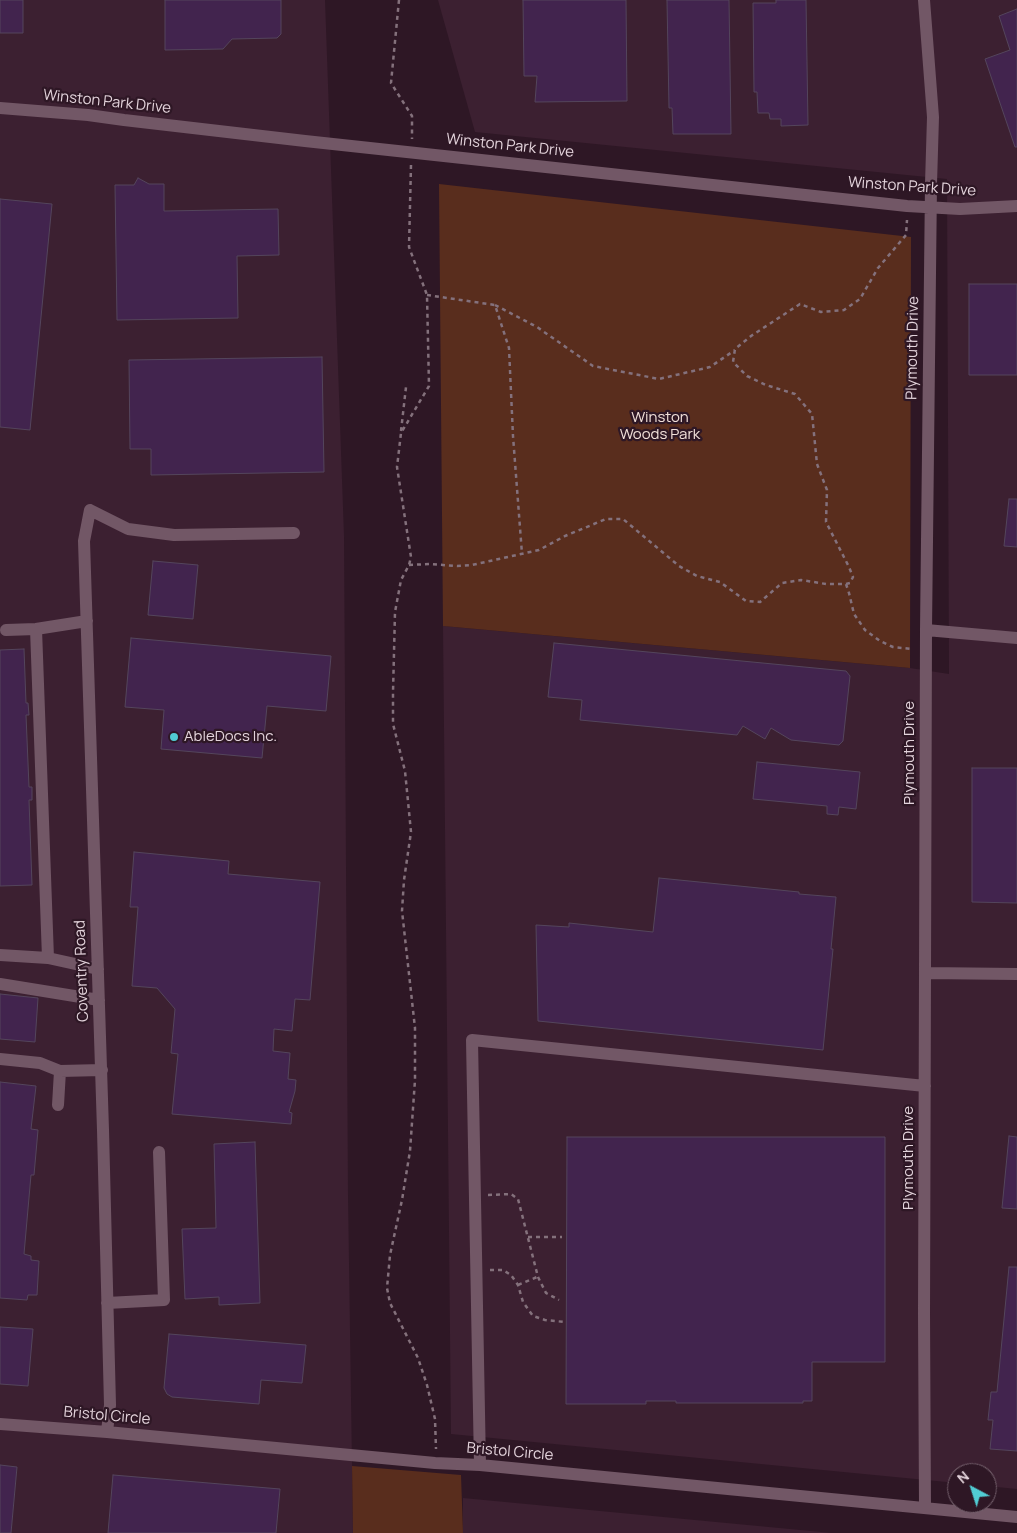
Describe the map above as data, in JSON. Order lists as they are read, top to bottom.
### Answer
{
  "streets": {
    "street": [
      "Winston Park Drive",
      "Plymouth Drive",
      "Coventry Road",
      "Bristol Circle"
    ]
  },
  "crossings": [
    ["Winston Park Drive", "Plymouth Drive"],
    ["Plymouth Drive", "Bristol Circle"],
    ["Coventry Road", "Bristol Circle"]
  ],
  "parks": ["Winston Woods Park"],
  "places": ["AbleDocs Inc."],
  "north": "top left"
}
